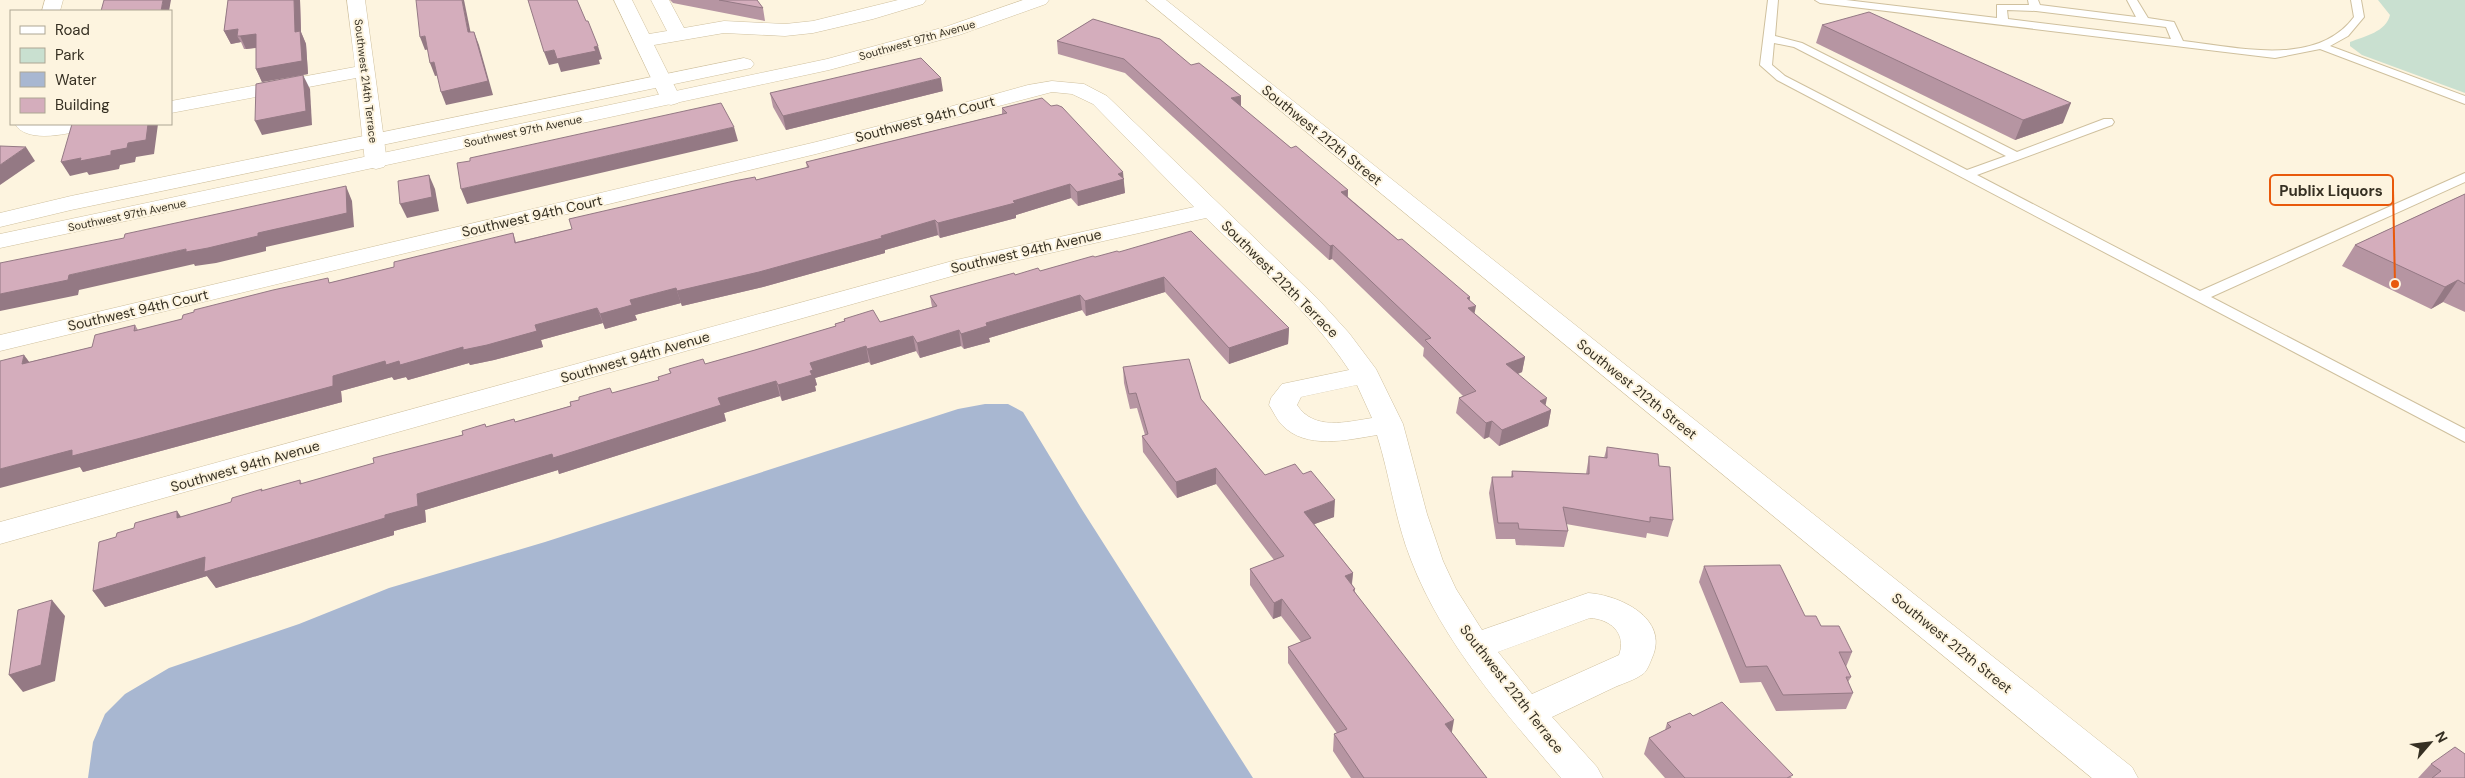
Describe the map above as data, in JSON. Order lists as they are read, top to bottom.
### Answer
{
  "streets": {
    "street": [
      "Southwest 97th Avenue",
      "Southwest 214th Terrace",
      "Southwest 94th Court",
      "Southwest 212th Street",
      "Southwest 94th Avenue",
      "Southwest 212th Terrace"
    ]
  },
  "crossings": [
    ["Southwest 97th Avenue", "Southwest 214th Terrace"],
    ["Southwest 94th Court", "Southwest 212th Terrace"],
    ["Southwest 94th Avenue", "Southwest 212th Terrace"]
  ],
  "places": ["Publix Liquors"],
  "legend": [
    "Road",
    "Park",
    "Water",
    "Building"
  ],
  "north": "top right"
}
